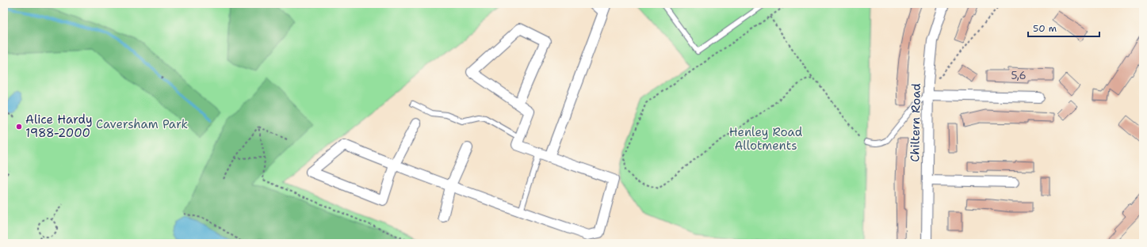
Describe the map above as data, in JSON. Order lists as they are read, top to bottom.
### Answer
{
  "streets": {
    "street": ["Chiltern Road"]
  },
  "parks": ["Caversham Park", "Henley Road Allotments"],
  "places": ["Alice Hardy 1988-2000"],
  "house_numbers": ["5,6"],
  "scale_bar": "50 m"
}
